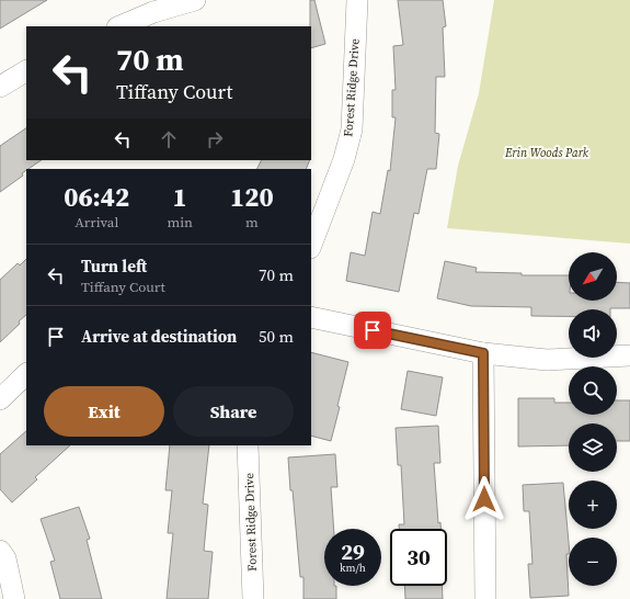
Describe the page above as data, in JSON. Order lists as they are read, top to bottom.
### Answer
{
  "streets": {
    "street": ["Forest Ridge Drive"]
  },
  "parks": ["Erin Woods Park"],
  "north": "bottom left",
  "page": {
    "turn": ["70 m", "Tiffany Court"],
    "eta": [
      "06:42",
      "Arrival",
      "1",
      "min",
      "120",
      "m"
    ],
    "list": [
      {
        "name": "Turn left",
        "note": "Tiffany Court",
        "value": "70 m"
      },
      {
        "name": "Arrive at destination",
        "value": "50 m"
      }
    ],
    "map_buttons": ["+", "−"],
    "buttons": ["Exit", "Share"],
    "speed": "29 km/h",
    "limit": "30"
  }
}
